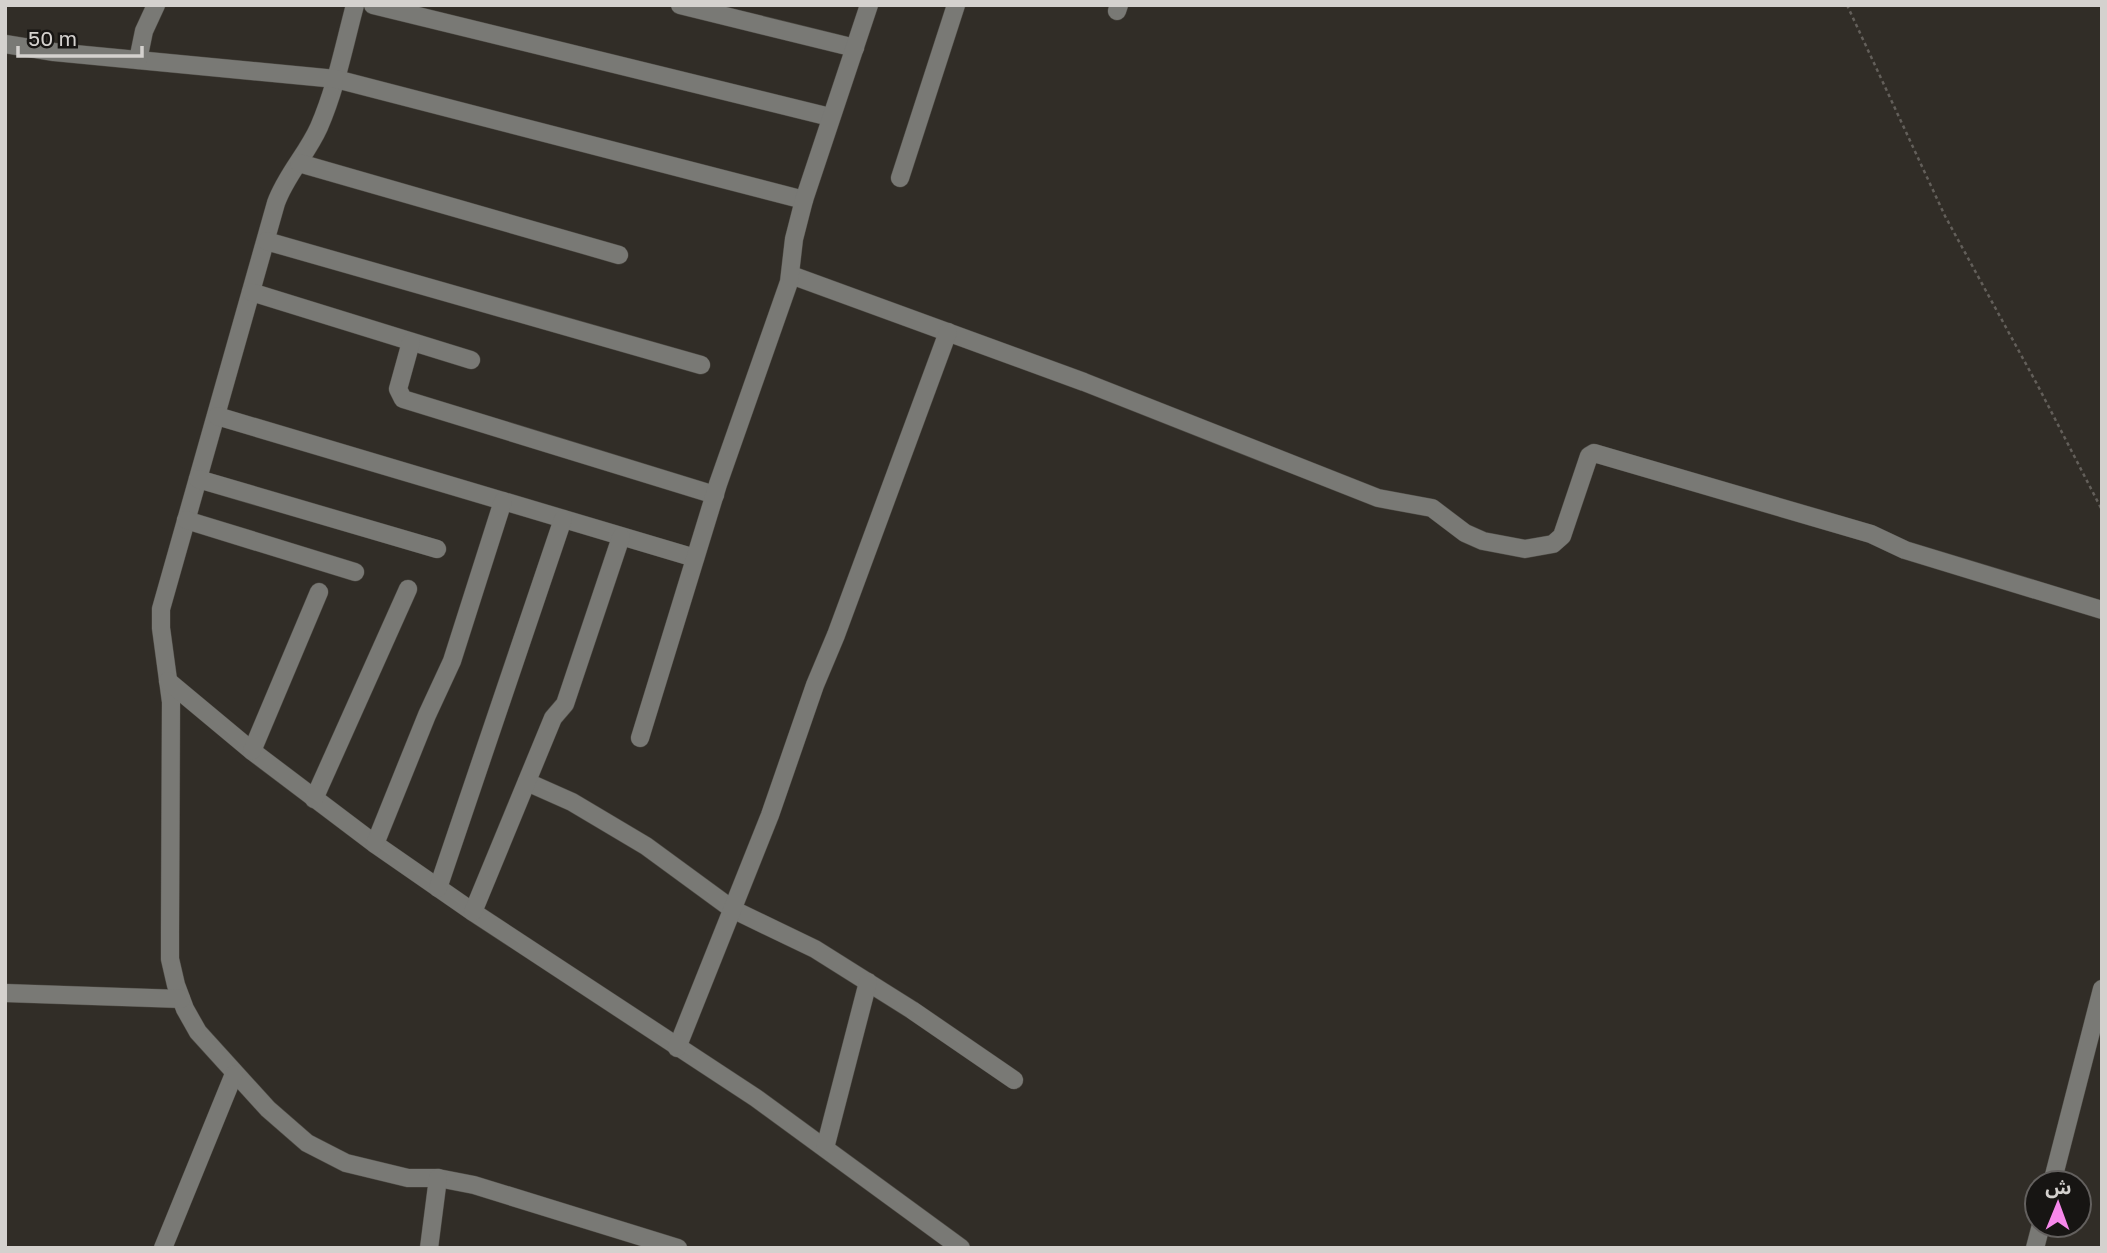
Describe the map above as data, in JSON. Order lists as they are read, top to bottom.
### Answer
{
  "scale_bar": "50 m",
  "north": "top"
}
